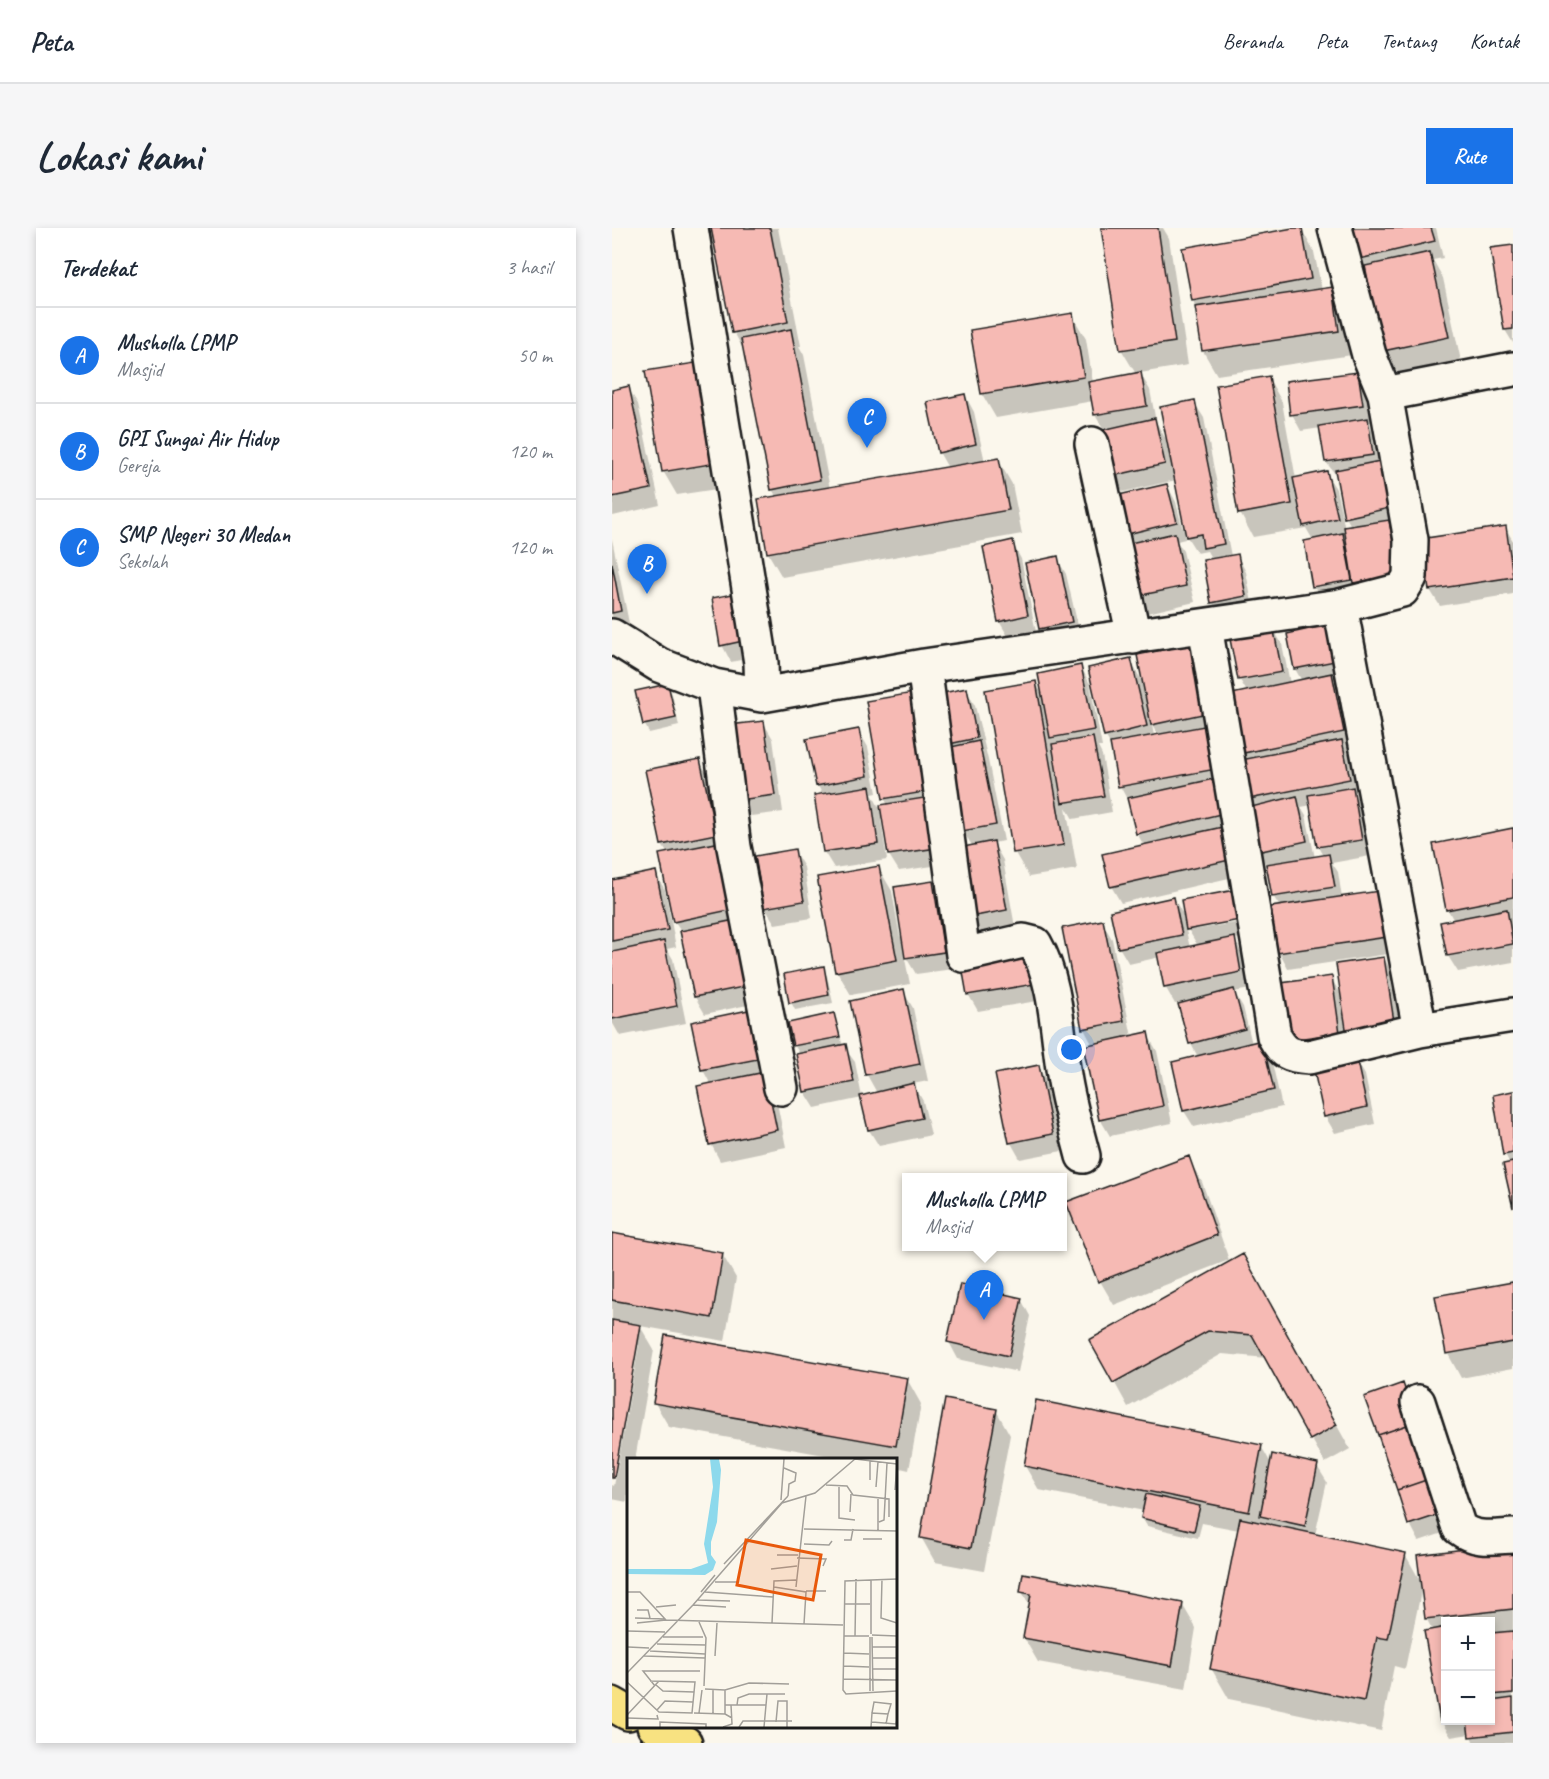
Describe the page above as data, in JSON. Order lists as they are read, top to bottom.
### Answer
{
  "page": {
    "header": "Peta",
    "nav": [
      "Beranda",
      "Peta",
      "Tentang",
      "Kontak"
    ],
    "buttons": "Rute",
    "title": "Lokasi kami",
    "heading": ["Terdekat", "3 hasil"],
    "list": [
      {
        "mark": "A",
        "name": "Musholla LPMP",
        "note": "Masjid",
        "value": "50 m"
      },
      {
        "mark": "B",
        "name": "GPI Sungai Air Hidup",
        "note": "Gereja",
        "value": "120 m"
      },
      {
        "mark": "C",
        "name": "SMP Negeri 30 Medan",
        "note": "Sekolah",
        "value": "120 m"
      }
    ],
    "pins": ["C", "B", "A"],
    "popup": ["Musholla LPMP", "Masjid"],
    "map_buttons": ["+", "−"]
  }
}
